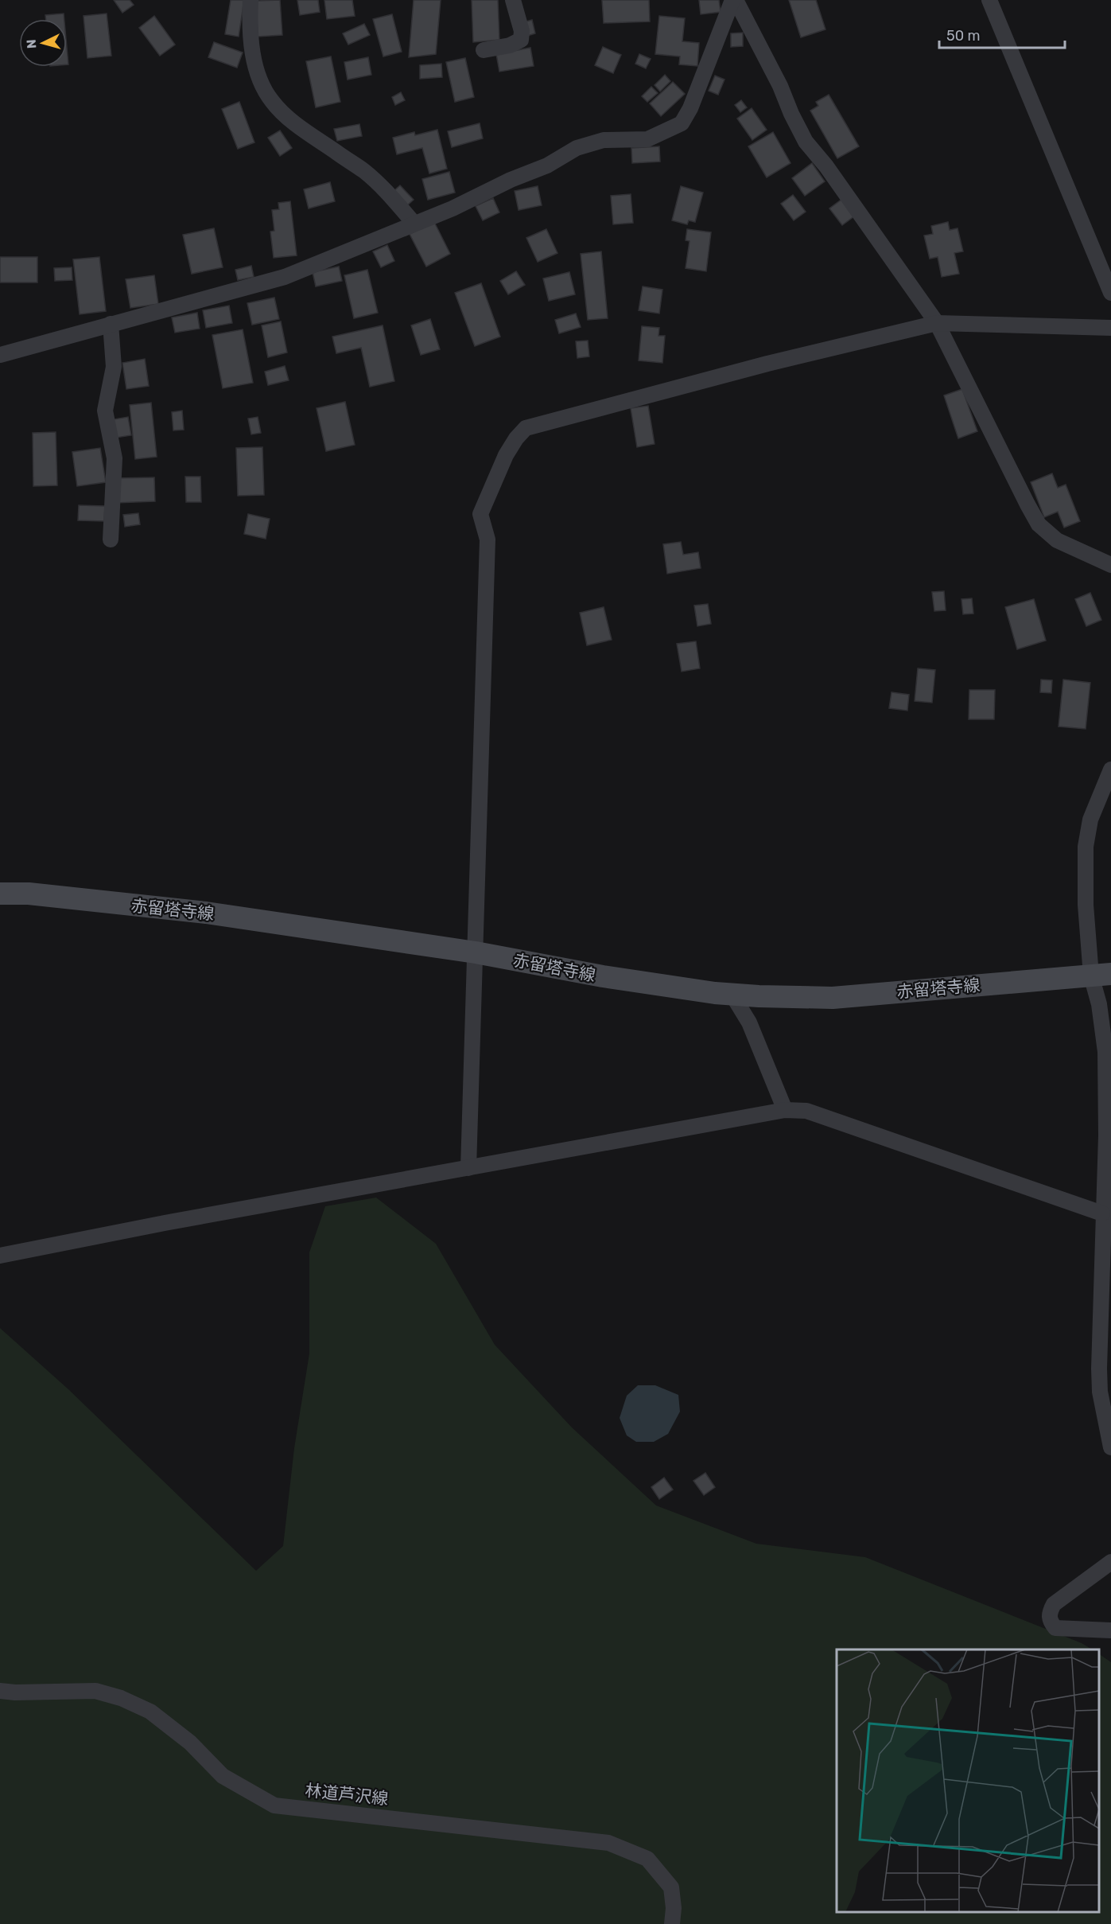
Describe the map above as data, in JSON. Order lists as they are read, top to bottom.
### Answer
{
  "streets": {
    "main road": ["赤留塔寺線"],
    "street": ["林道芦沢線"]
  },
  "scale_bar": "50 m",
  "north": "left"
}
